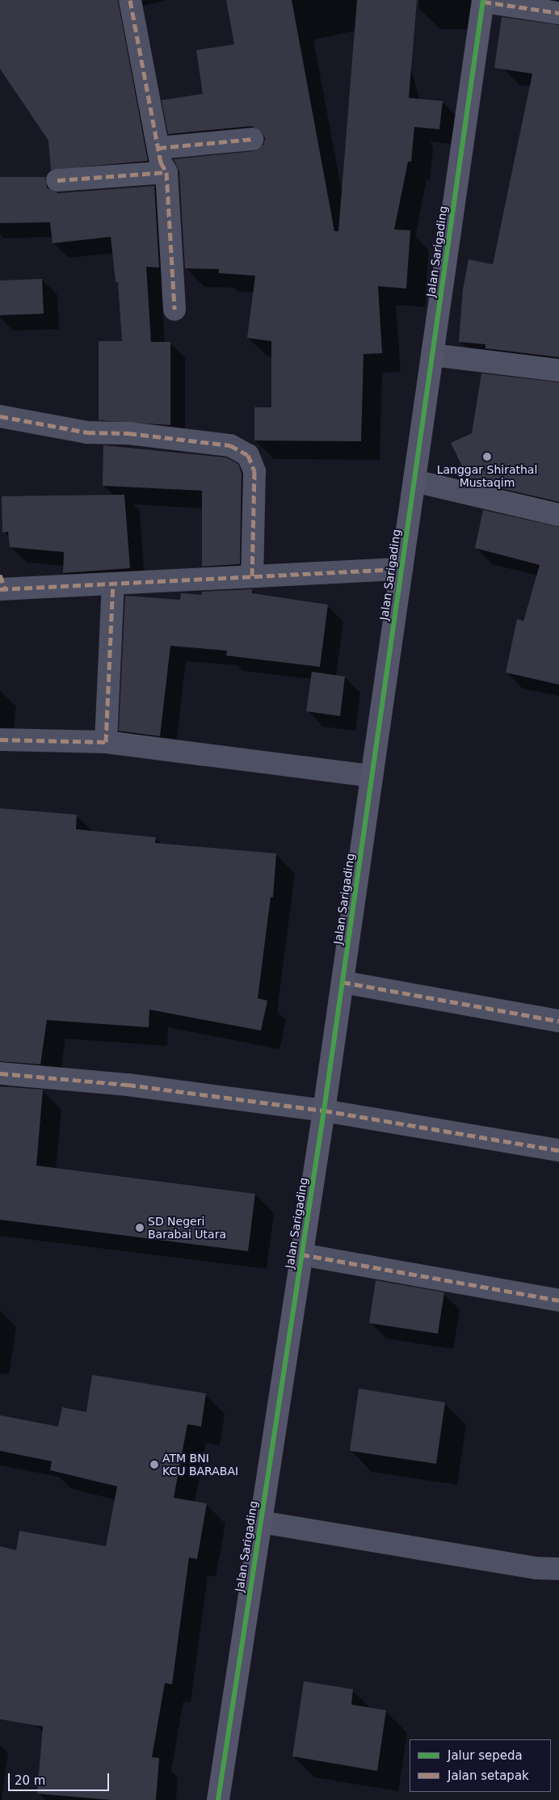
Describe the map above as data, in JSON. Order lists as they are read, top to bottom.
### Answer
{
  "streets": {
    "street": ["Jalan Sarigading"]
  },
  "places": ["Langgar Shirathal Mustaqim", "SD Negeri Barabai Utara", "ATM BNI KCU BARABAI"],
  "legend": ["Jalur sepeda", "Jalan setapak"],
  "scale_bar": "20 m"
}
